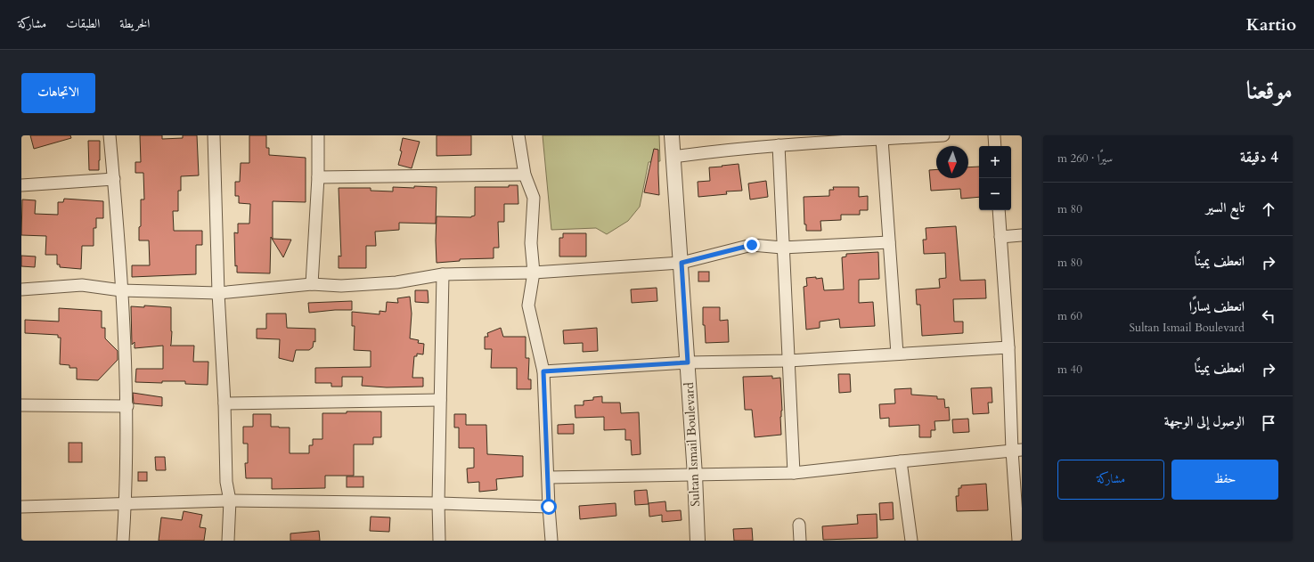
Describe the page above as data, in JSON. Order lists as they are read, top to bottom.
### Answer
{
  "streets": {
    "street": ["Sultan Ismail Boulevard"]
  },
  "north": "bottom",
  "page": {
    "header": "Kartio",
    "nav": ["الخريطة", "الطبقات", "مشاركة"],
    "title": "موقعنا",
    "buttons": [
      "الاتجاهات",
      ["حفظ", "مشاركة"]
    ],
    "heading": ["4 دقيقة", "سيرًا · 260 m"],
    "map_buttons": ["+", "−"],
    "list": [
      ["تابع السير", "80 m"],
      ["انعطف يمينًا", "80 m"],
      ["انعطف يسارًا", "Sultan Ismail Boulevard", "60 m"],
      ["انعطف يمينًا", "40 m"],
      "الوصول إلى الوجهة"
    ]
  }
}
